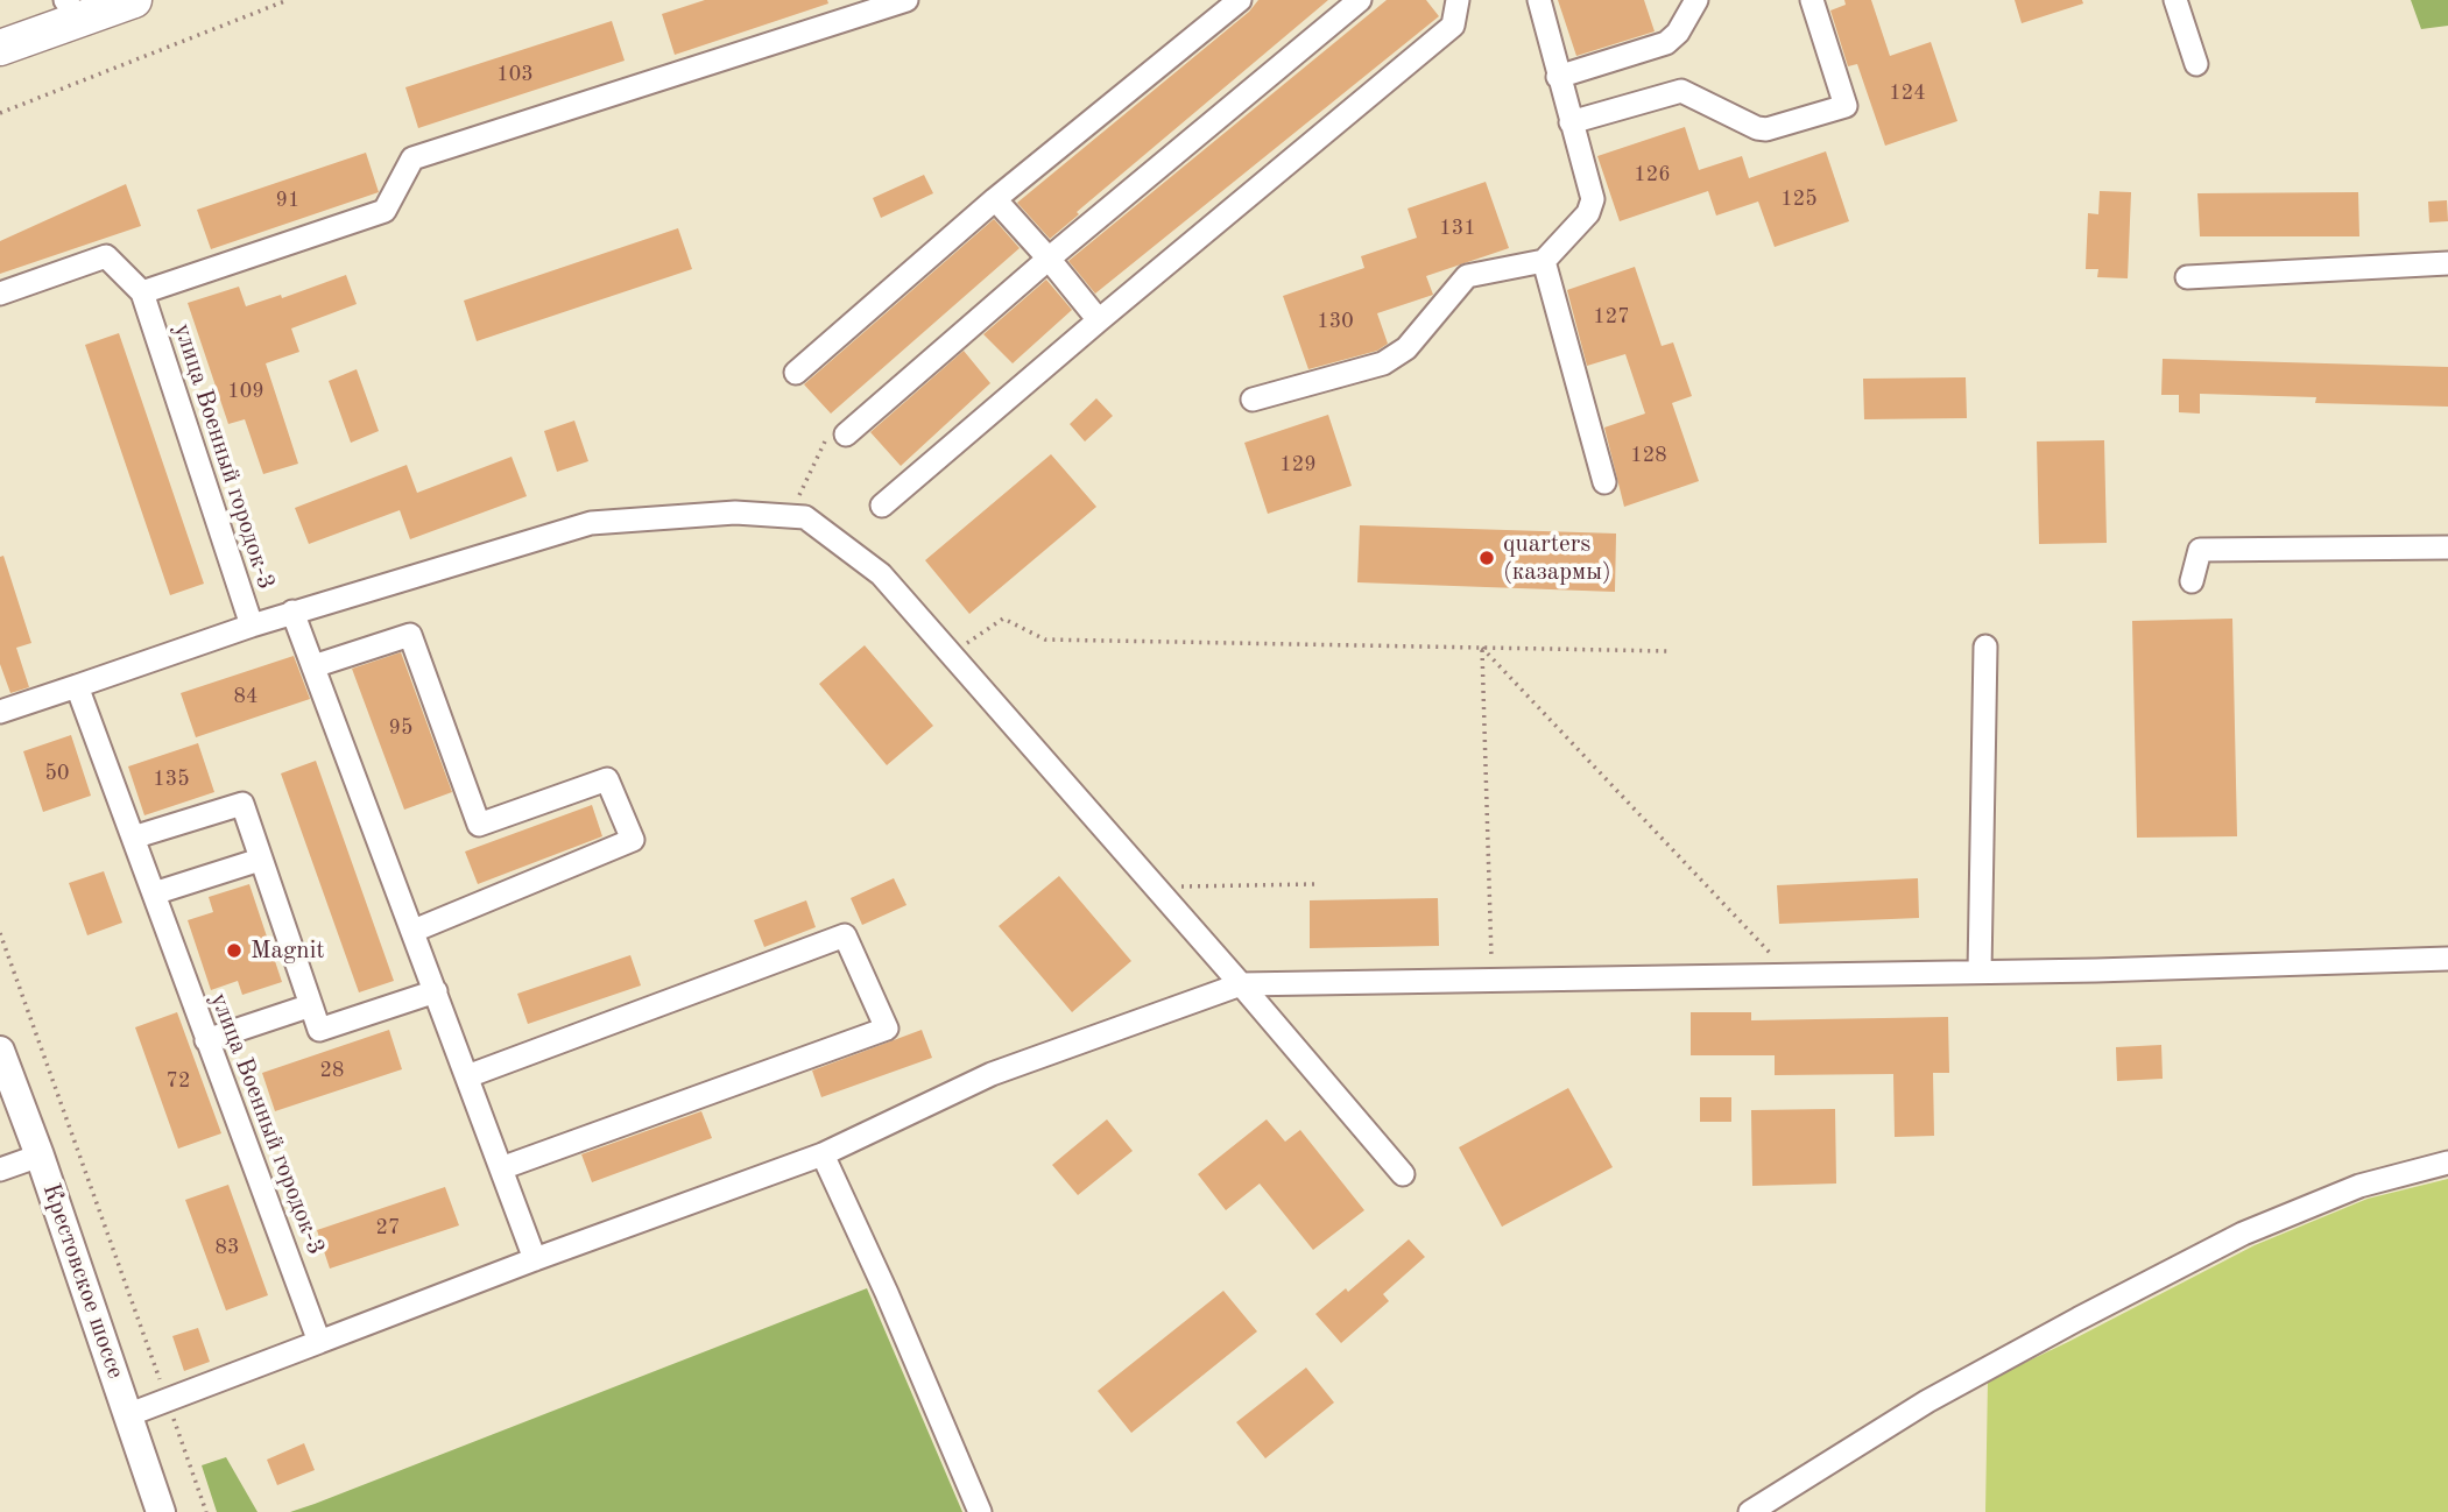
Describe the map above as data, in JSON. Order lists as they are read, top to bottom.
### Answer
{
  "streets": {
    "main road": ["Крестовское шоссе"],
    "street": ["улица Военный городок-3"]
  },
  "places": ["quarters (казармы)", "Magnit"],
  "house_numbers": [
    "103",
    "124",
    "126",
    "125",
    "91",
    "131",
    "127",
    "130",
    "109",
    "128",
    "129",
    "84",
    "95",
    "50",
    "135",
    "28",
    "72",
    "27",
    "83"
  ]
}
